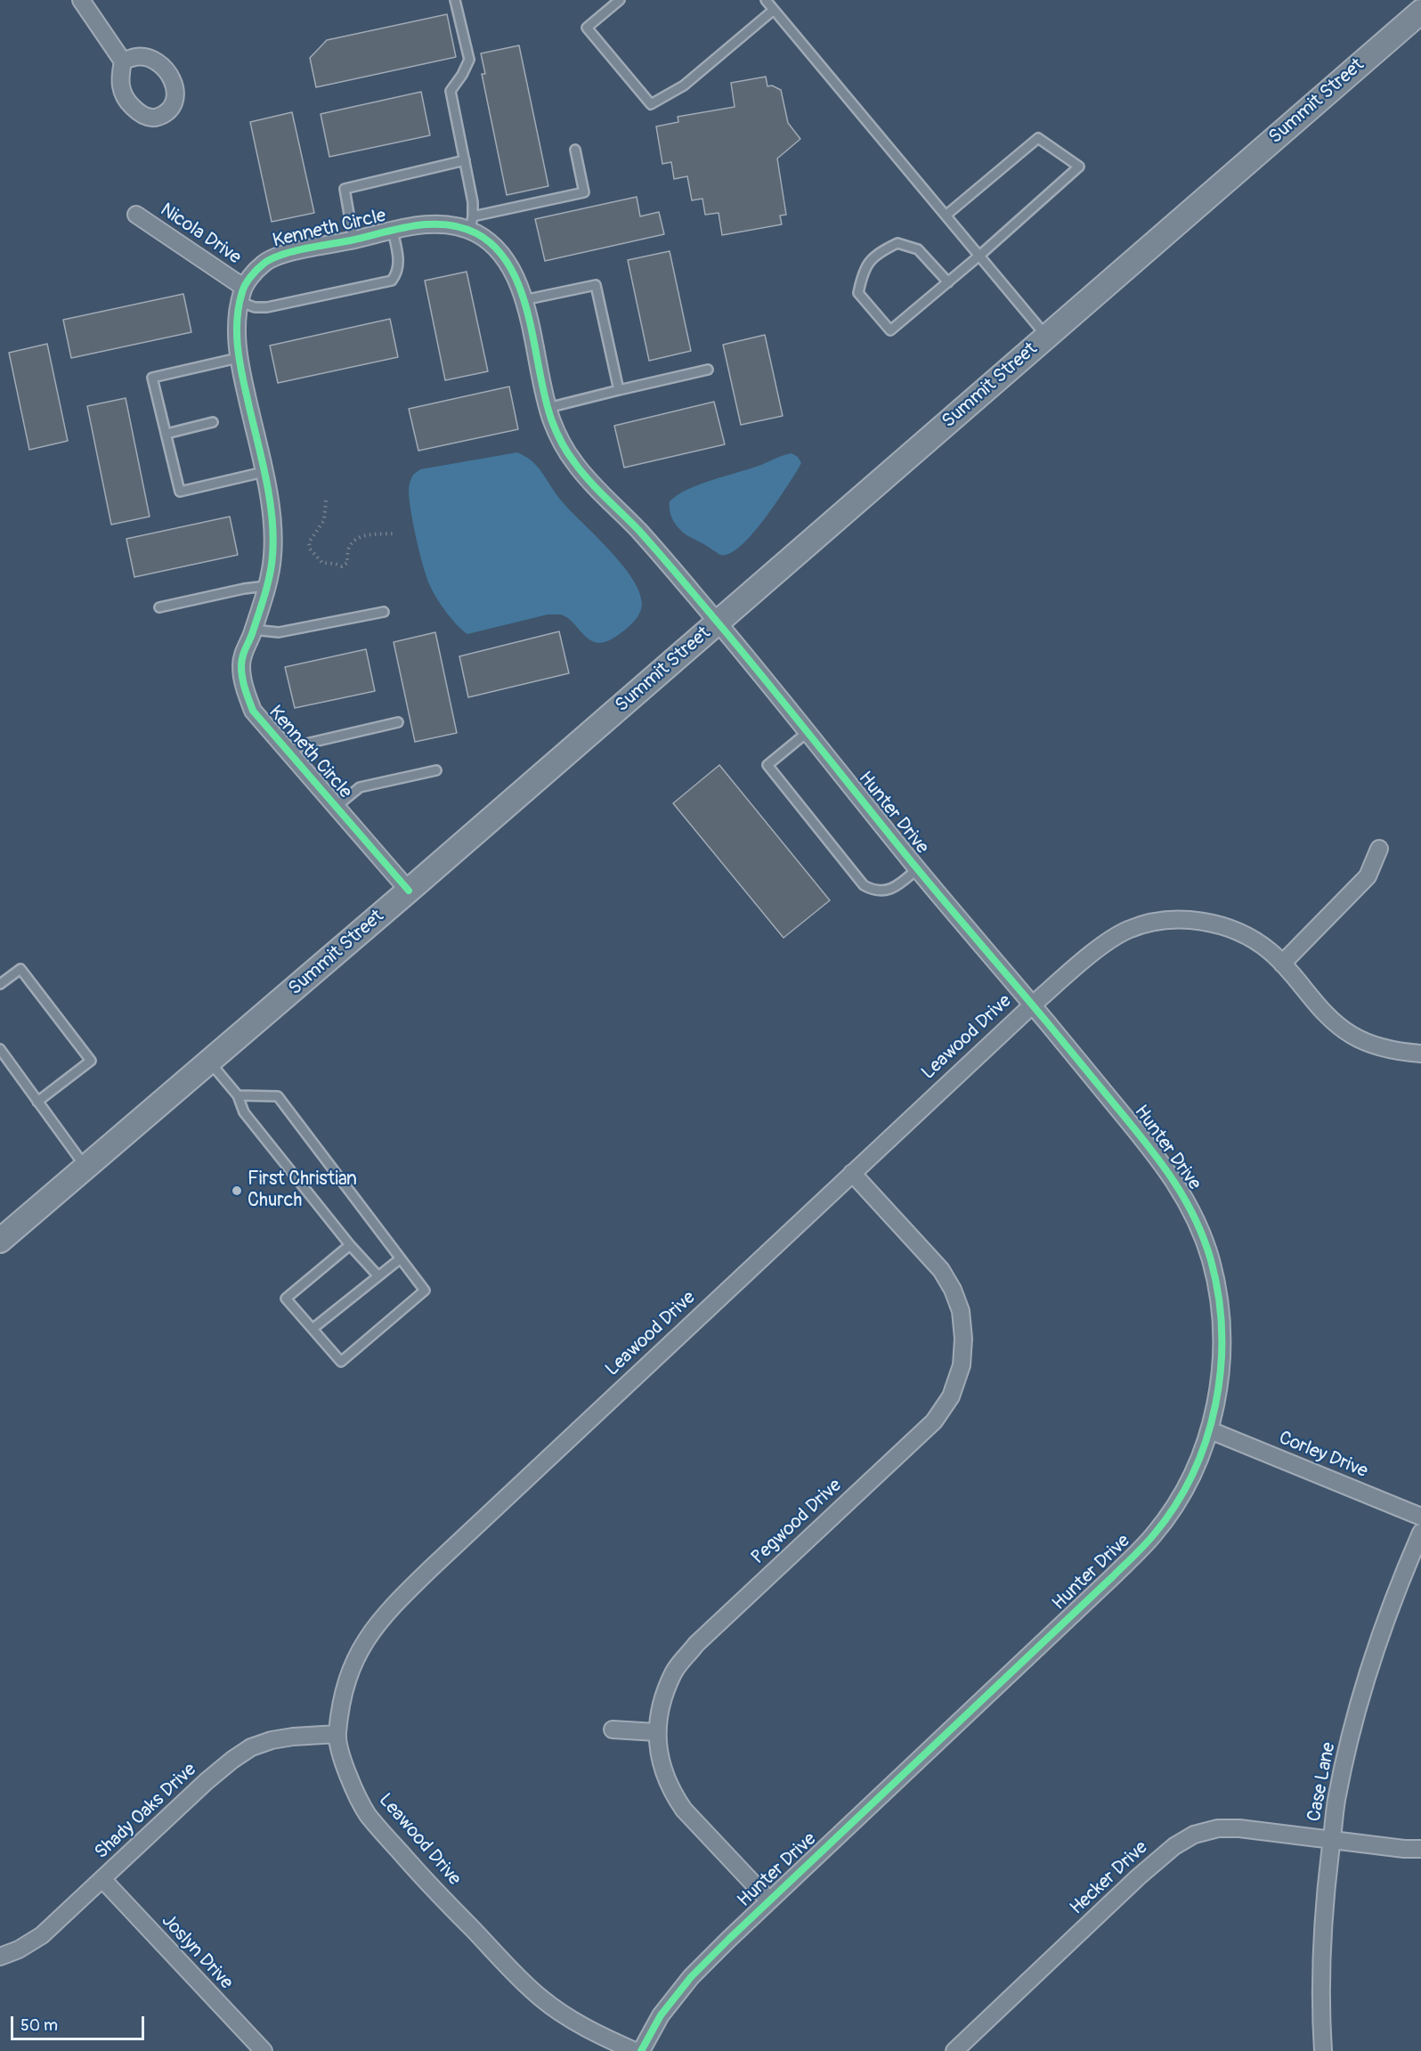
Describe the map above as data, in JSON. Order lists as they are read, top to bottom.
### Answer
{
  "streets": {
    "main road": ["Summit Street"],
    "street": [
      "Kenneth Circle",
      "Nicola Drive",
      "Hunter Drive",
      "Leawood Drive",
      "Corley Drive",
      "Pegwood Drive",
      "Case Lane",
      "Shady Oaks Drive",
      "Hecker Drive",
      "Joslyn Drive"
    ]
  },
  "crossings": [
    ["Summit Street", "Kenneth Circle"],
    ["Summit Street", "Hunter Drive"],
    ["Kenneth Circle", "Nicola Drive"],
    ["Kenneth Circle", "Hunter Drive"],
    ["Hunter Drive", "Leawood Drive"],
    ["Hunter Drive", "Corley Drive"],
    ["Hunter Drive", "Pegwood Drive"],
    ["Leawood Drive", "Pegwood Drive"],
    ["Leawood Drive", "Shady Oaks Drive"],
    ["Case Lane", "Hecker Drive"],
    ["Shady Oaks Drive", "Joslyn Drive"]
  ],
  "places": ["First Christian Church"],
  "scale_bar": "50 m"
}
